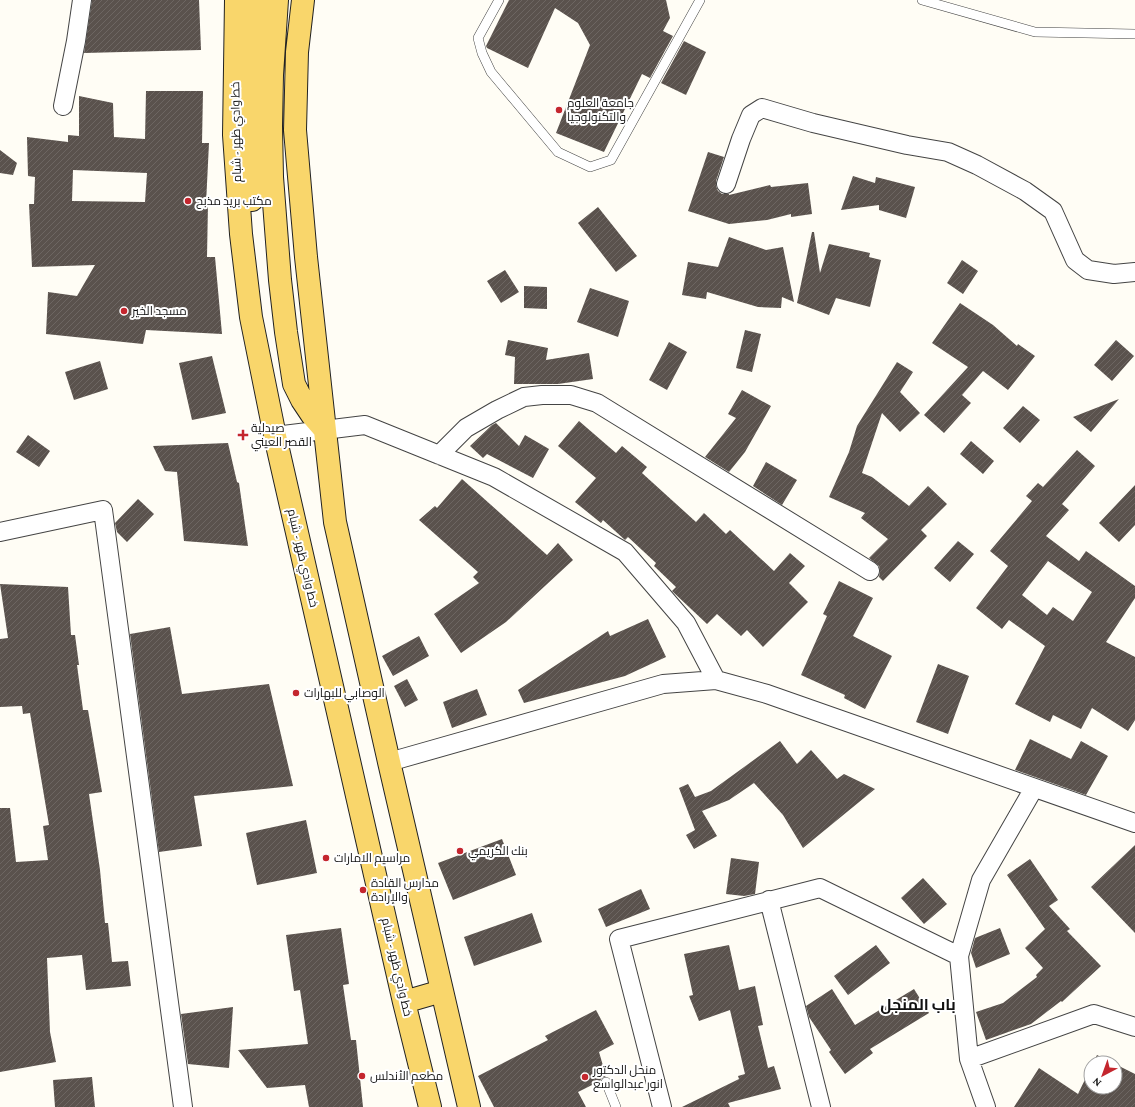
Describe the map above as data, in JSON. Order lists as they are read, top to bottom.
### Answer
{
  "streets": {
    "main road": ["خط وادي ظهر - شبام"]
  },
  "districts": ["باب المنجل"],
  "places": {
    "other": [
      "جامعة العلوم والتكنولوجيا",
      "مكتب بريد مذبح",
      "مسجد الخير",
      "الوصابي للبهارات",
      "بنك الكريمي",
      "مراسيم الامارات",
      "مدارس القادة والإرادة",
      "مطعم الأندلس",
      "منحل الدكتور انور عبدالواسع"
    ],
    "health": ["صيدلية القصر العيني"]
  },
  "north": "bottom left"
}
